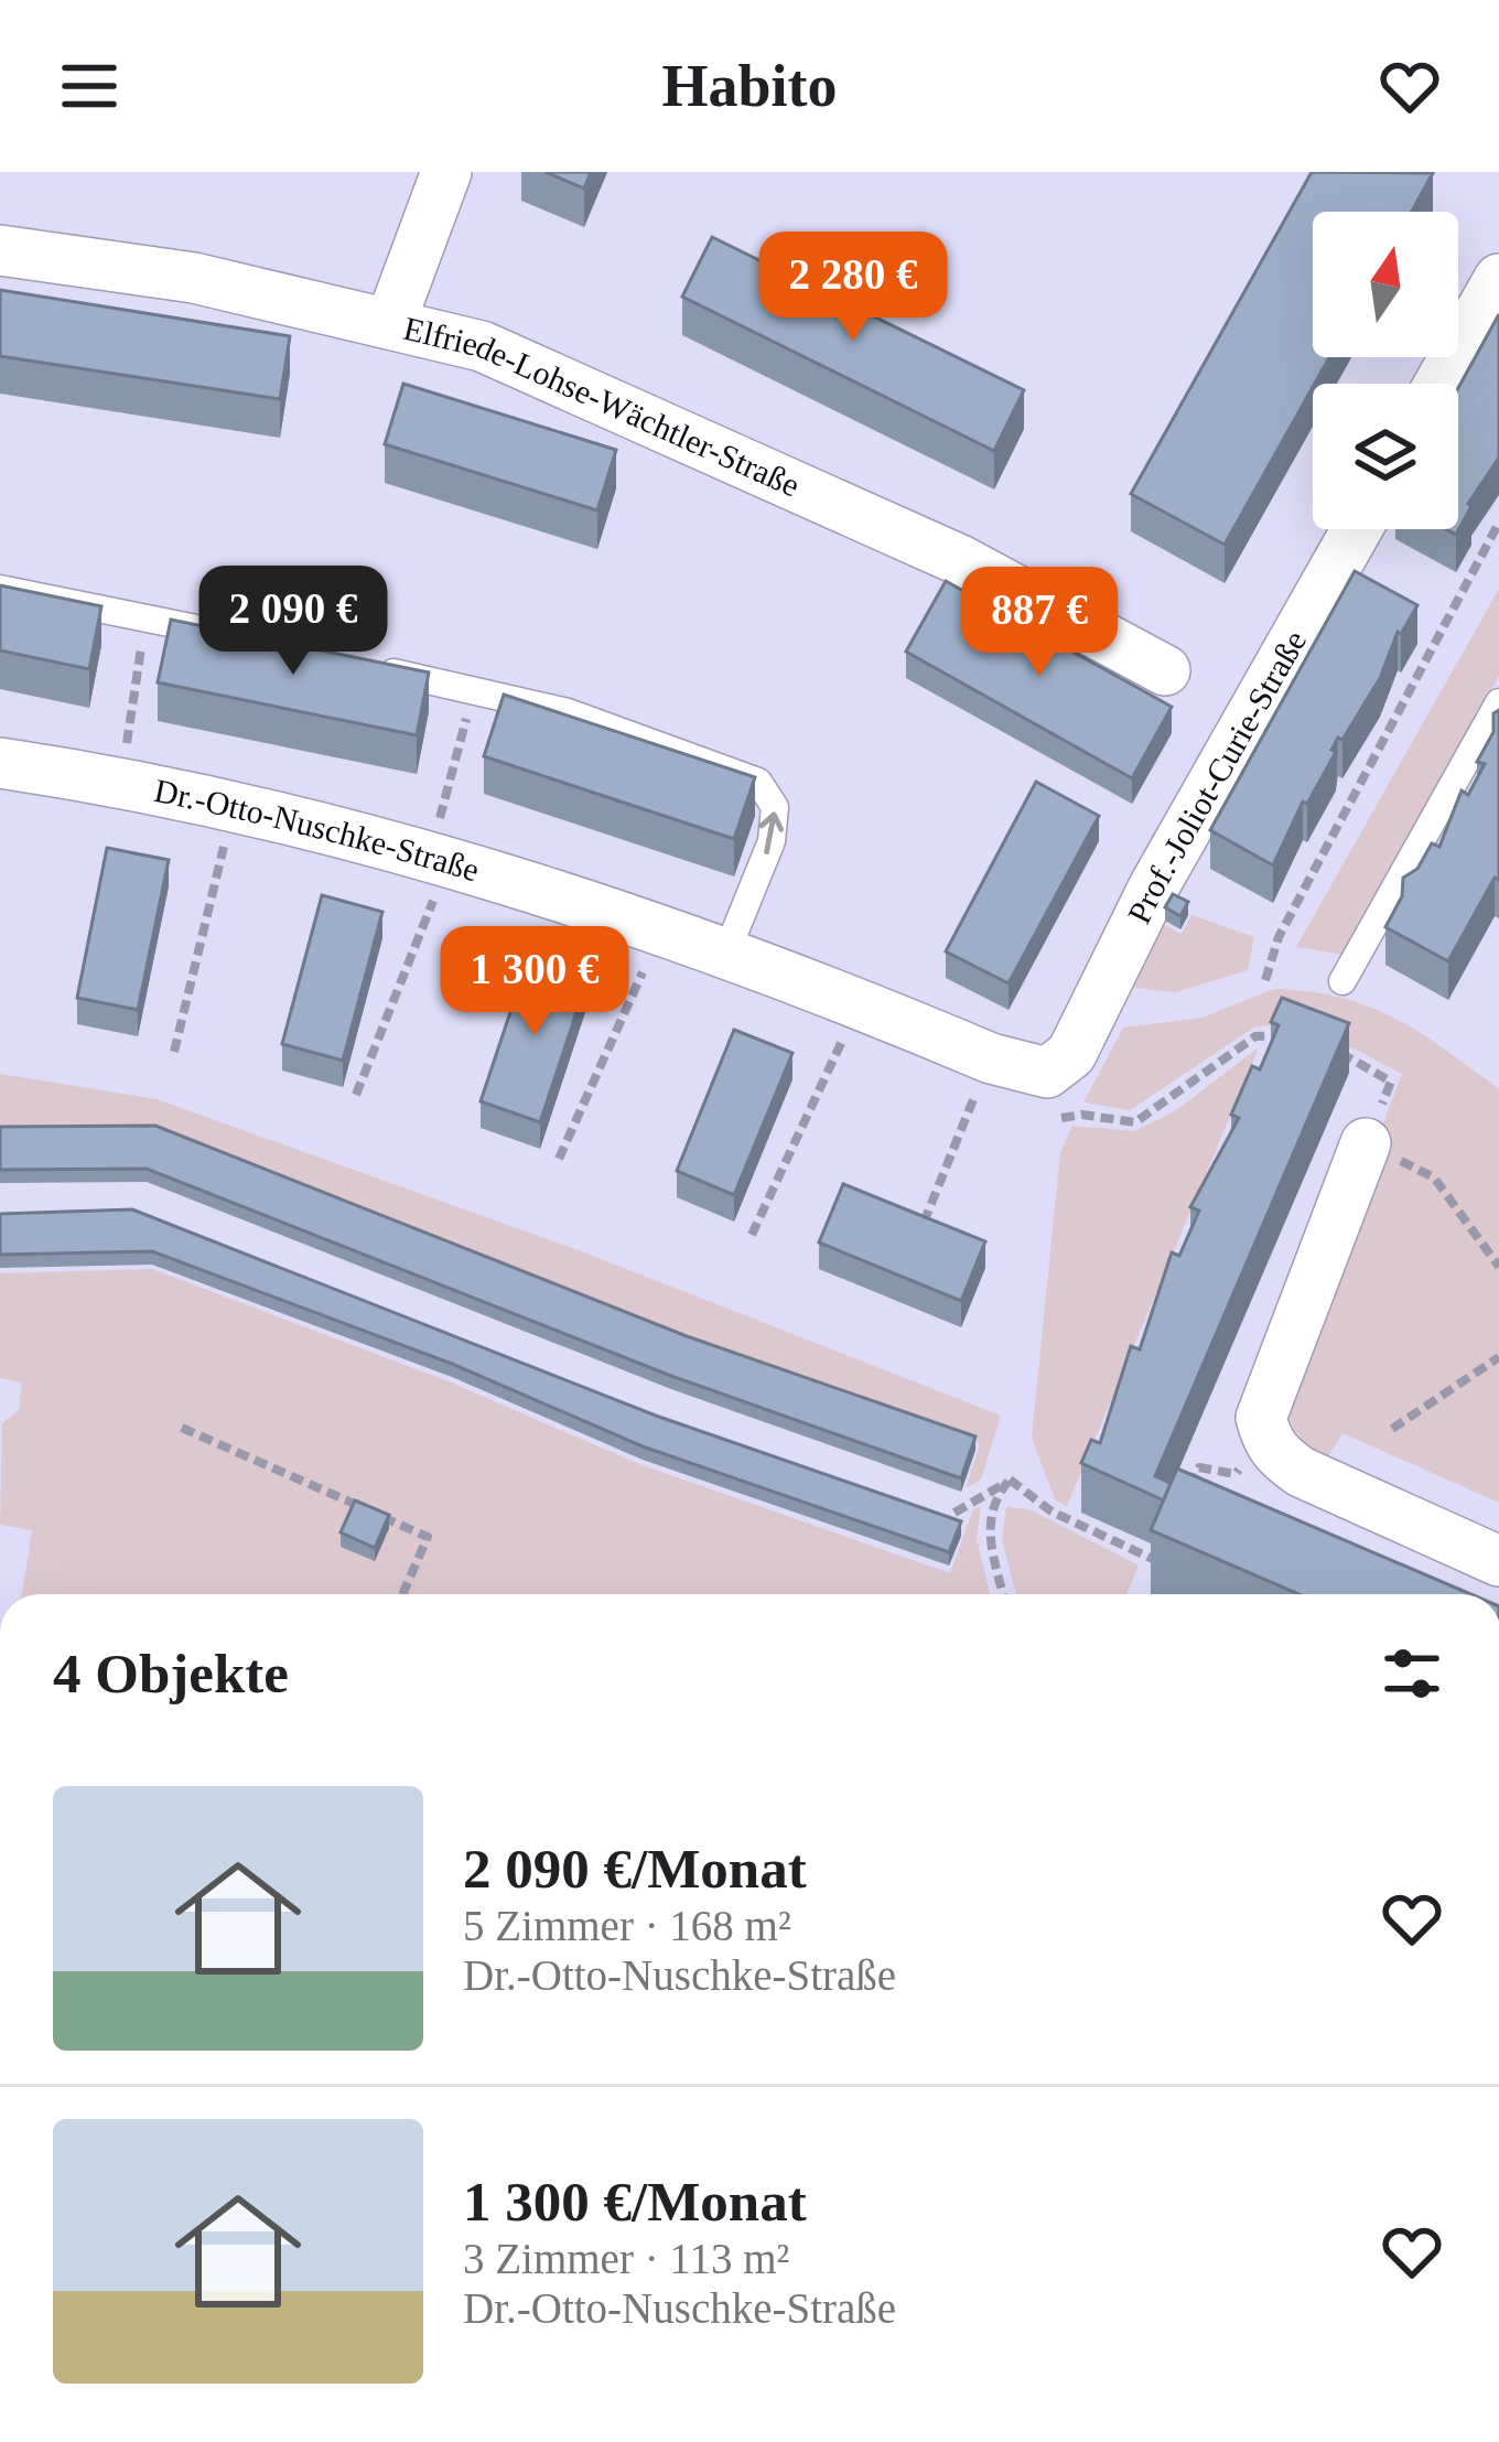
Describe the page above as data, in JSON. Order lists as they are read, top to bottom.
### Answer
{
  "streets": {
    "street": ["Elfriede-Lohse-Wächtler-Straße", "Prof.-Joliot-Curie-Straße", "Dr.-Otto-Nuschke-Straße"]
  },
  "crossings": [
    ["Prof.-Joliot-Curie-Straße", "Dr.-Otto-Nuschke-Straße"]
  ],
  "north": "top",
  "page": {
    "header": "Habito",
    "price": [
      "2 280 €",
      "2 090 €",
      "887 €",
      "1 300 €"
    ],
    "heading": "4 Objekte",
    "list": [
      {
        "name": "2 090 €/Monat",
        "note": "5 Zimmer · 168 m² · Dr.-Otto-Nuschke-Straße"
      },
      {
        "name": "1 300 €/Monat",
        "note": "3 Zimmer · 113 m² · Dr.-Otto-Nuschke-Straße"
      }
    ]
  }
}
